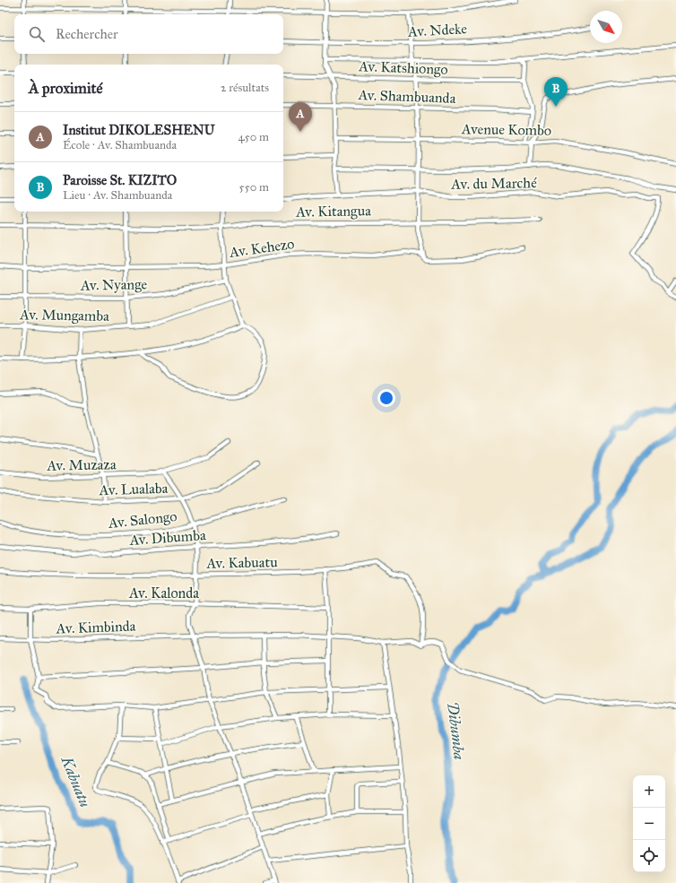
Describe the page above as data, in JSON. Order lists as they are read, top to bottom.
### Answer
{
  "streets": {
    "street": [
      "Av. Ndeke",
      "Av. Katshiongo",
      "Av. Shambuanda",
      "Avenue Kombo",
      "Av. du Marché",
      "Av. Kitangua",
      "Av. Kehezo",
      "Av. Nyange",
      "Av. Mungamba",
      "Av. Muzaza",
      "Av. Lualaba",
      "Av. Salongo",
      "Av. Dibumba",
      "Av. Kabuatu",
      "Av. Kalonda",
      "Av. Kimbinda"
    ]
  },
  "crossings": [
    ["Av. Kabuatu", "Av. Kimbinda"]
  ],
  "water": ["Dibumba", "Kabuatu"],
  "north": "bottom right",
  "page": {
    "search": "Rechercher",
    "heading": ["À proximité", "2 résultats"],
    "pins": ["B", "A"],
    "list": [
      {
        "mark": "A",
        "name": "Institut DIKOLESHENU",
        "note": "École · Av. Shambuanda",
        "value": "450 m"
      },
      {
        "mark": "B",
        "name": "Paroisse St. KIZITO",
        "note": "Lieu · Av. Shambuanda",
        "value": "550 m"
      }
    ],
    "map_buttons": ["+", "−"]
  }
}
